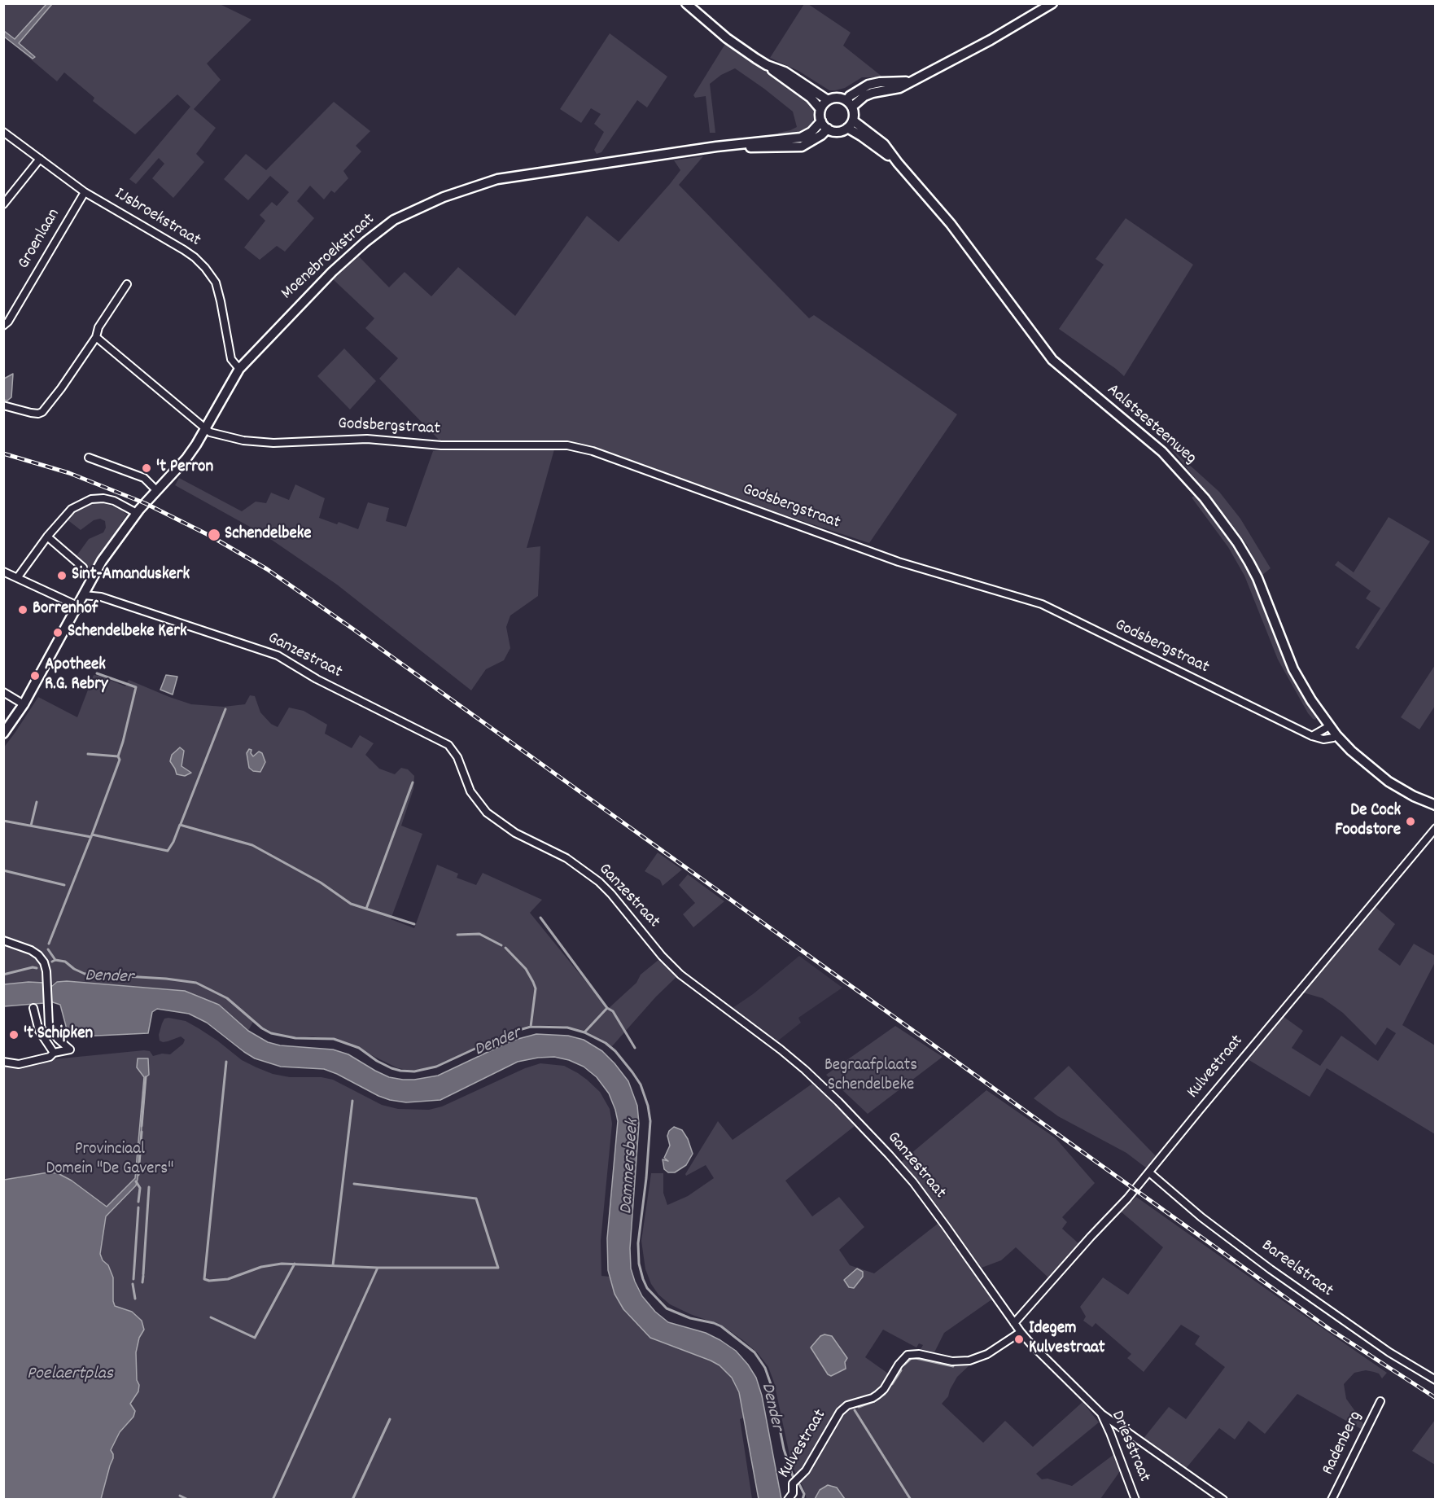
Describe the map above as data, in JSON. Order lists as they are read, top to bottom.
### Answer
{
  "streets": {
    "street": [
      "IJsbroekstraat",
      "Groenlaan",
      "Moenebroekstraat",
      "Aalstsesteenweg",
      "Godsbergstraat",
      "Ganzestraat",
      "Kulvestraat",
      "Bareelstraat",
      "Radenberg",
      "Driesstraat"
    ]
  },
  "crossings": [
    ["IJsbroekstraat", "Groenlaan"],
    ["IJsbroekstraat", "Moenebroekstraat"],
    ["Moenebroekstraat", "Aalstsesteenweg"],
    ["Moenebroekstraat", "Godsbergstraat"],
    ["Moenebroekstraat", "Ganzestraat"],
    ["Aalstsesteenweg", "Godsbergstraat"],
    ["Ganzestraat", "Kulvestraat"],
    ["Ganzestraat", "Driesstraat"],
    ["Kulvestraat", "Bareelstraat"],
    ["Kulvestraat", "Driesstraat"]
  ],
  "water": ["Dender", "Dammersbeek", "Poelaertplas"],
  "parks": ["Begraafplaats Schendelbeke", "Provinciaal Domein \"De Gavers\""],
  "places": [
    "'t Perron",
    "Schendelbeke",
    "Sint-Amanduskerk",
    "Borrenhof",
    "Schendelbeke Kerk",
    "Apotheek R.G. Rebry",
    "De Cock Foodstore",
    "'t Schipken",
    "Idegem Kulvestraat"
  ]
}
